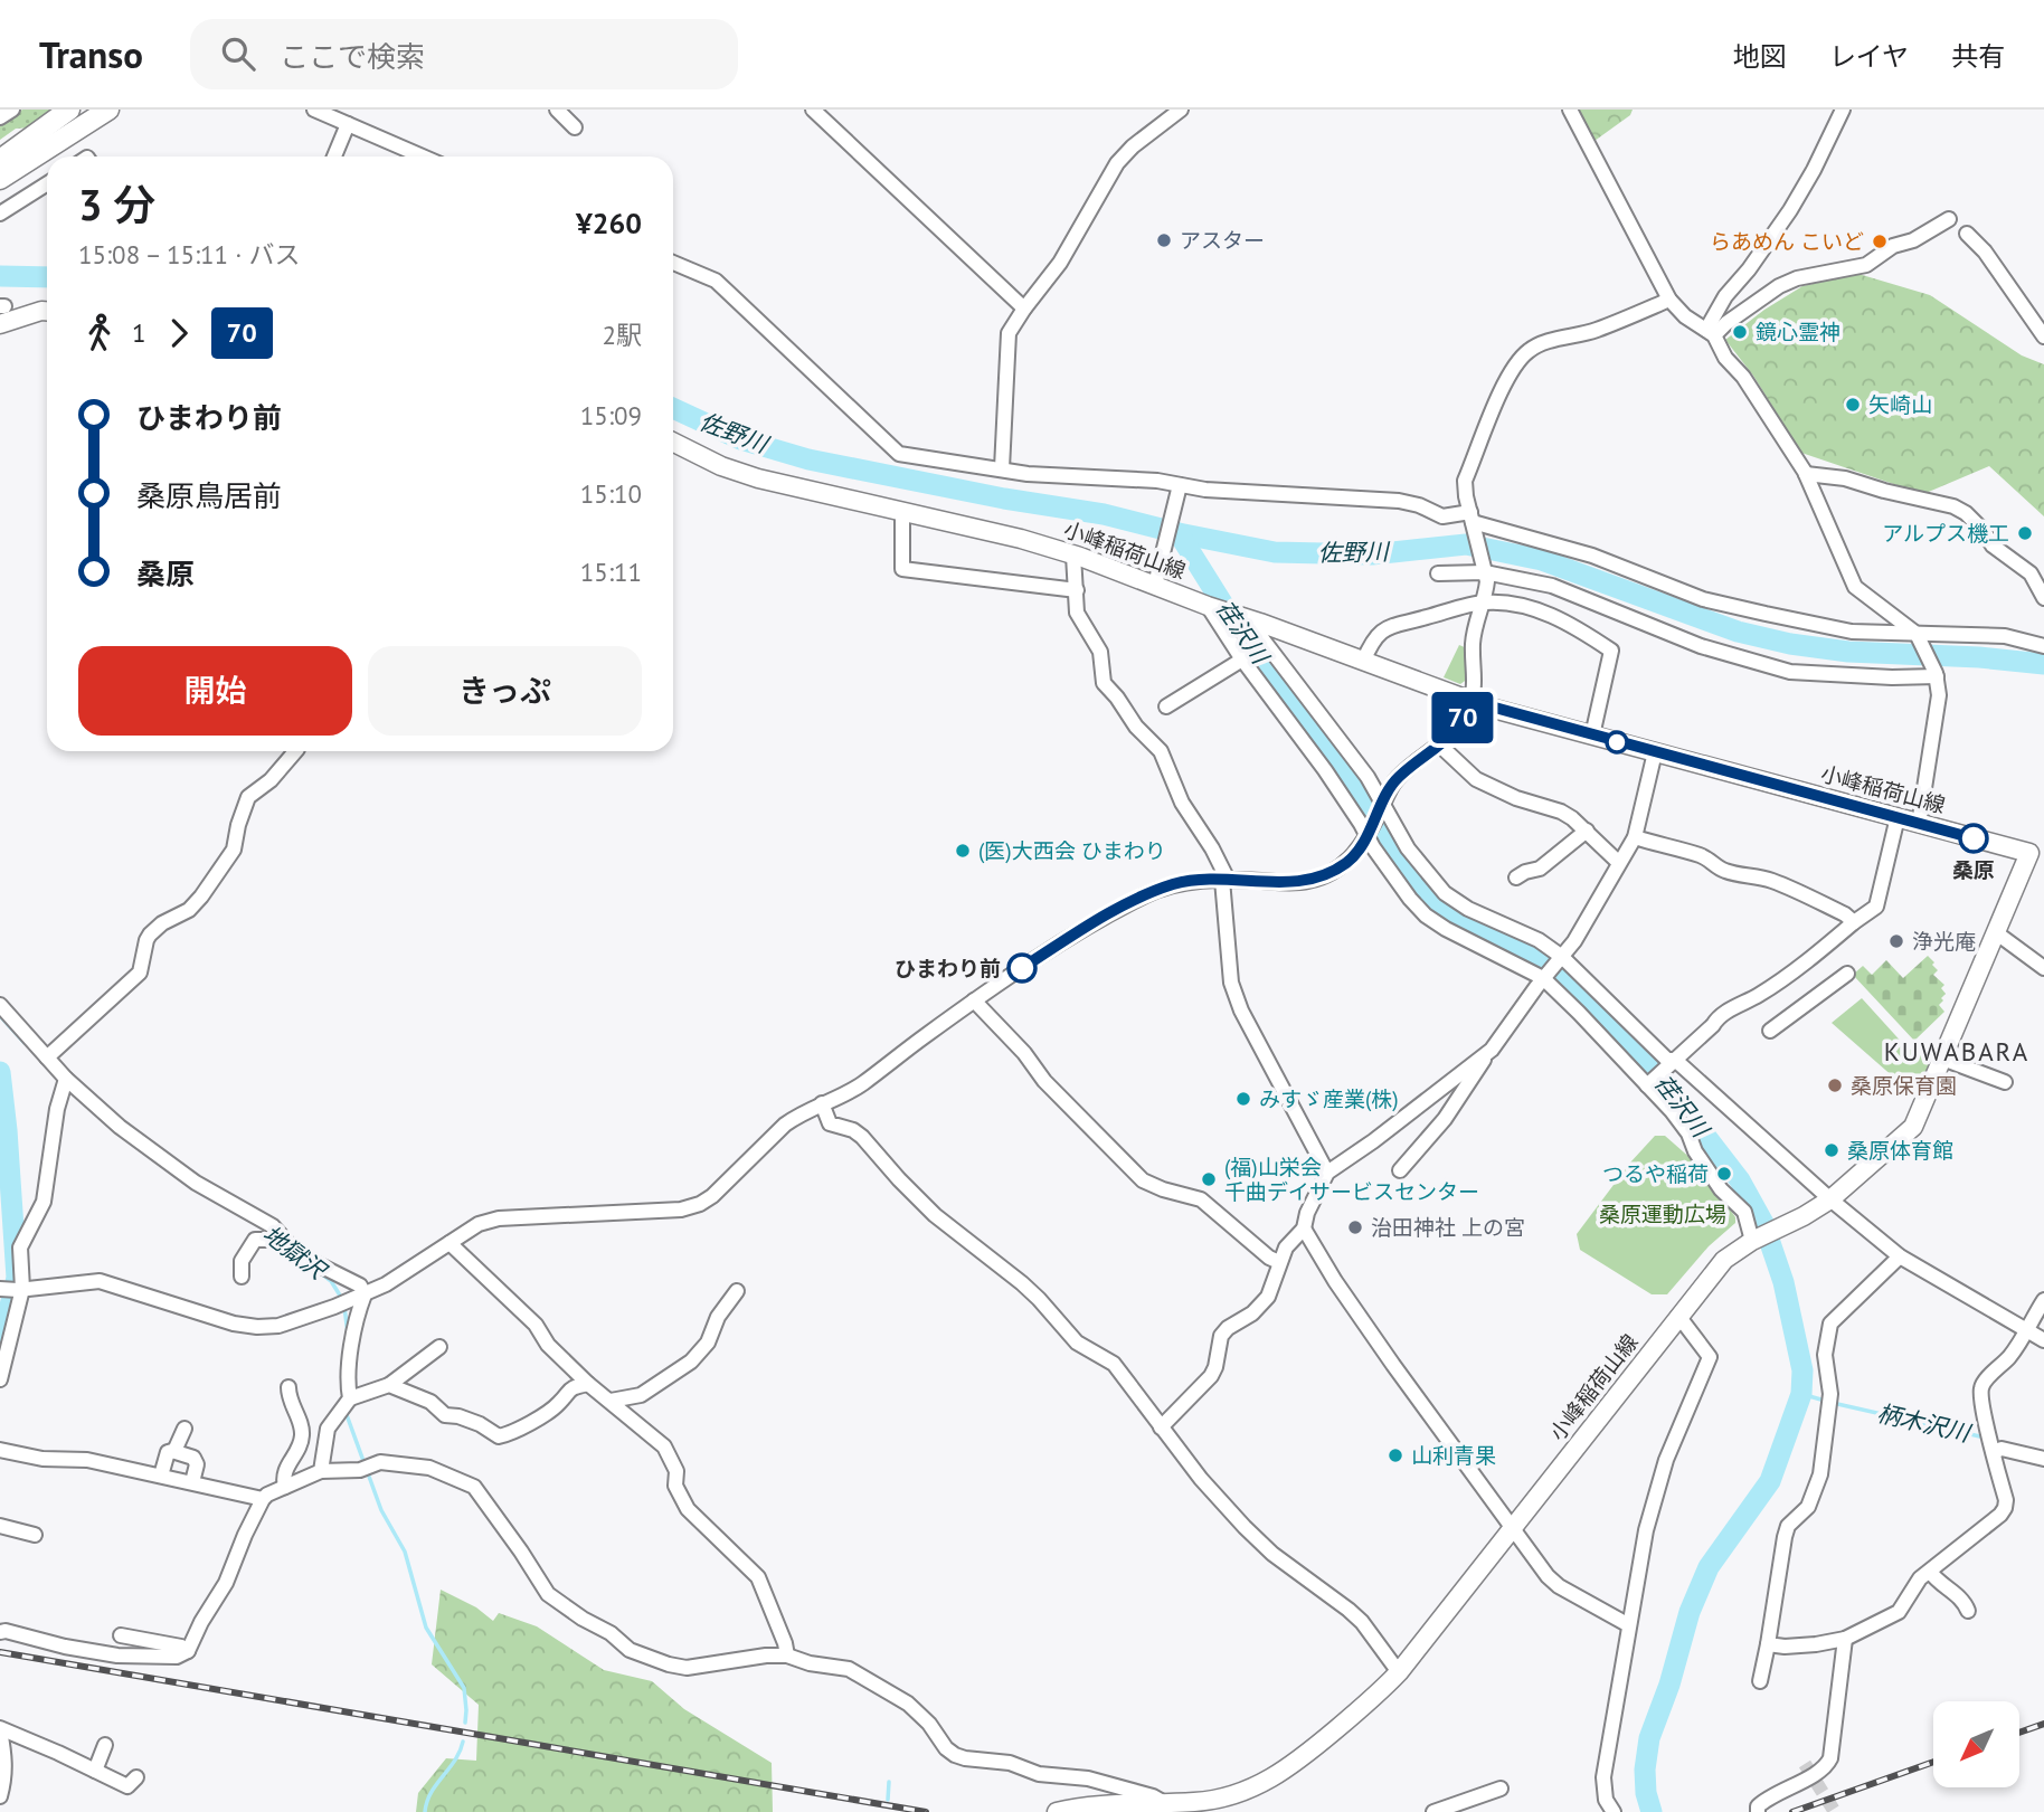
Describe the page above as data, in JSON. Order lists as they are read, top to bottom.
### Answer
{
  "streets": {
    "main road": ["小峰稲荷山線"]
  },
  "districts": ["KUWABARA"],
  "water": [
    "佐野川",
    "荏沢川",
    "地獄沢",
    "柄木沢川"
  ],
  "parks": ["桑原運動広場"],
  "places": [
    "アスター",
    "らあめん こいど",
    "鏡心霊神",
    "矢崎山",
    "アルプス機工",
    "桑原",
    "(医)大西会 ひまわり",
    "浄光庵",
    "ひまわり前",
    "桑原保育園",
    "みすゞ産業(株)",
    "桑原体育館",
    "つるや稲荷",
    "(福)山栄会 千曲デイサービスセンター",
    "治田神社 上の宮",
    "山利青果"
  ],
  "lines": ["bus line 70"],
  "north": "bottom left",
  "page": {
    "header": "Transo",
    "search": "ここで検索",
    "nav": ["地図", "レイヤ", "共有"],
    "on_map": "70",
    "heading": ["3 分", "15:08 – 15:11 · バス", "¥260"],
    "legs": ["1", "70", "2駅"],
    "list": [
      {
        "name": "ひまわり前",
        "value": "15:09"
      },
      {
        "name": "桑原鳥居前",
        "value": "15:10"
      },
      {
        "name": "桑原",
        "value": "15:11"
      }
    ],
    "buttons": ["開始", "きっぷ"]
  }
}
